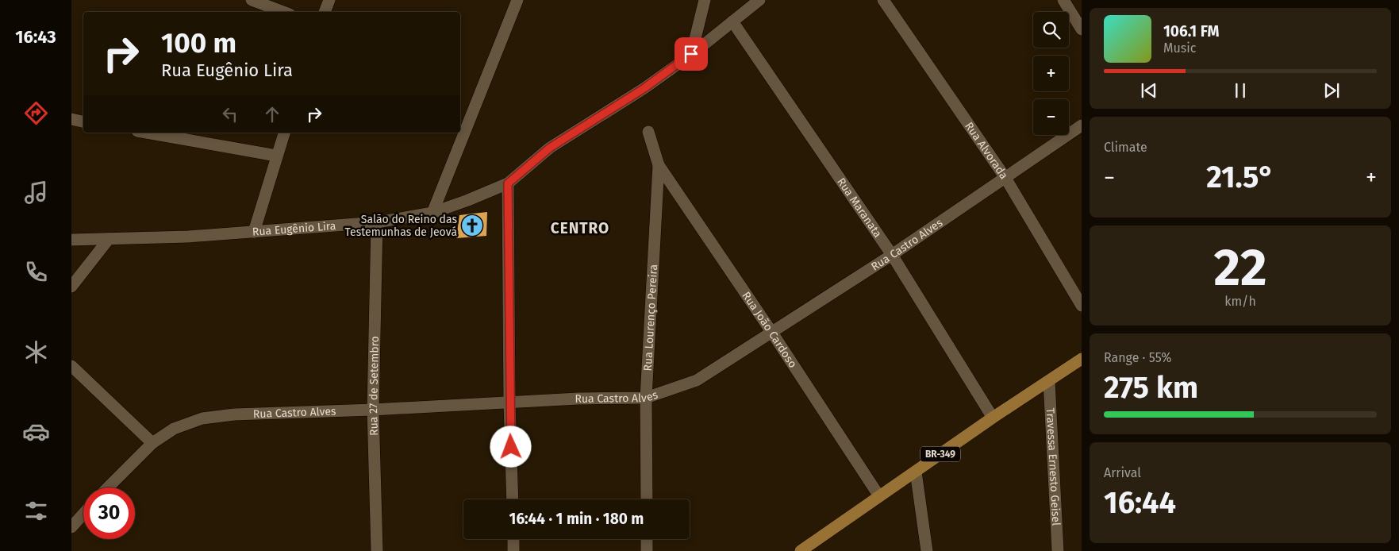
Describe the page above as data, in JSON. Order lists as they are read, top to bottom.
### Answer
{
  "streets": {
    "main road": ["BR-349"],
    "street": [
      "Rua Alvorada",
      "Rua Maranata",
      "Rua Eugênio Lira",
      "Rua Castro Alves",
      "Rua Lourenço Pereira",
      "Rua João Cardoso",
      "Rua 27 de Setembro",
      "Travessa Ernesto Geisel"
    ]
  },
  "crossings": [
    ["Rua Alvorada", "Rua Castro Alves"],
    ["Rua Maranata", "Rua Eugênio Lira"],
    ["Rua Maranata", "Rua Castro Alves"],
    ["Rua Maranata", "BR-349"],
    ["Rua Eugênio Lira", "Rua 27 de Setembro"],
    ["Rua Castro Alves", "Rua Lourenço Pereira"],
    ["Rua Castro Alves", "Rua João Cardoso"],
    ["Rua Castro Alves", "Rua 27 de Setembro"],
    ["Rua Lourenço Pereira", "Rua João Cardoso"],
    ["Rua João Cardoso", "BR-349"],
    ["BR-349", "Travessa Ernesto Geisel"]
  ],
  "districts": ["CENTRO"],
  "places": {
    "church": ["Salão do Reino das Testemunhas de Jeová"]
  },
  "page": {
    "tabs": "16:43",
    "map_buttons": ["+", "−"],
    "turn": ["100 m", "Rua Eugênio Lira"],
    "song": ["106.1 FM", "Music"],
    "tile": [
      "Climate",
      ["22", "km/h"],
      ["Range · 55%", "275 km"],
      ["Arrival", "16:44"]
    ],
    "heat": ["−", "21.5°", "+"],
    "limit": "30",
    "trip": "16:44 · 1 min · 180 m"
  }
}
